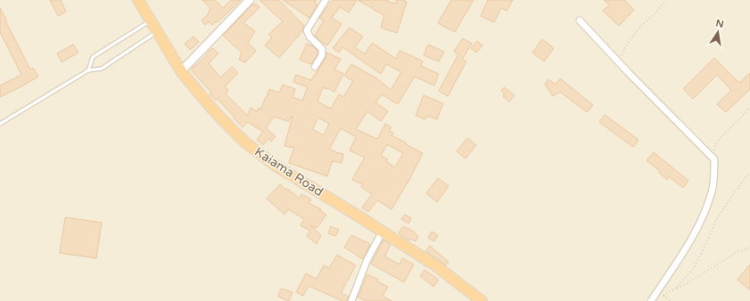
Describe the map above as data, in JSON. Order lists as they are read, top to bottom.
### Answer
{
  "streets": {
    "highway": ["Kaiama Road"]
  },
  "north": "top"
}
